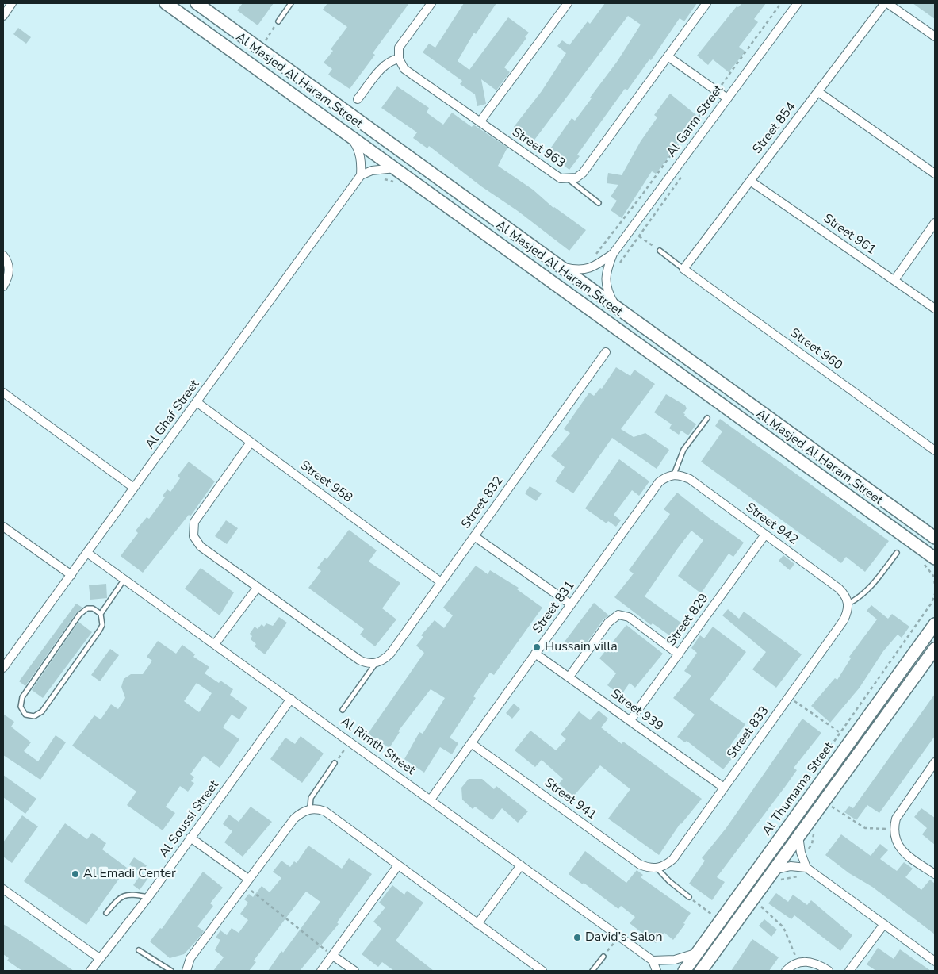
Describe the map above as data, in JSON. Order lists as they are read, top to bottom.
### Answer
{
  "streets": {
    "street": [
      "Al Masjed Al Haram Street",
      "Al Garm Street",
      "Street 854",
      "Street 963",
      "Street 961",
      "Street 960",
      "Al Ghaf Street",
      "Street 958",
      "Street 832",
      "Street 942",
      "Street 831",
      "Street 829",
      "Street 939",
      "Street 833",
      "Al Rimth Street",
      "Al Thumama Street",
      "Street 941",
      "Al Soussi Street"
    ]
  },
  "crossings": [
    ["Al Masjed Al Haram Street", "Al Garm Street"],
    ["Street 854", "Street 961"],
    ["Street 854", "Street 960"],
    ["Al Ghaf Street", "Street 958"],
    ["Al Ghaf Street", "Al Rimth Street"],
    ["Street 958", "Street 832"],
    ["Street 942", "Street 831"],
    ["Street 942", "Street 829"],
    ["Street 942", "Street 833"],
    ["Street 831", "Street 939"],
    ["Street 831", "Al Rimth Street"],
    ["Street 831", "Street 941"],
    ["Street 829", "Street 939"],
    ["Street 939", "Street 833"],
    ["Street 833", "Street 941"],
    ["Al Rimth Street", "Al Soussi Street"]
  ],
  "places": ["Hussain villa", "Al Emadi Center", "David’s Salon"]
}
